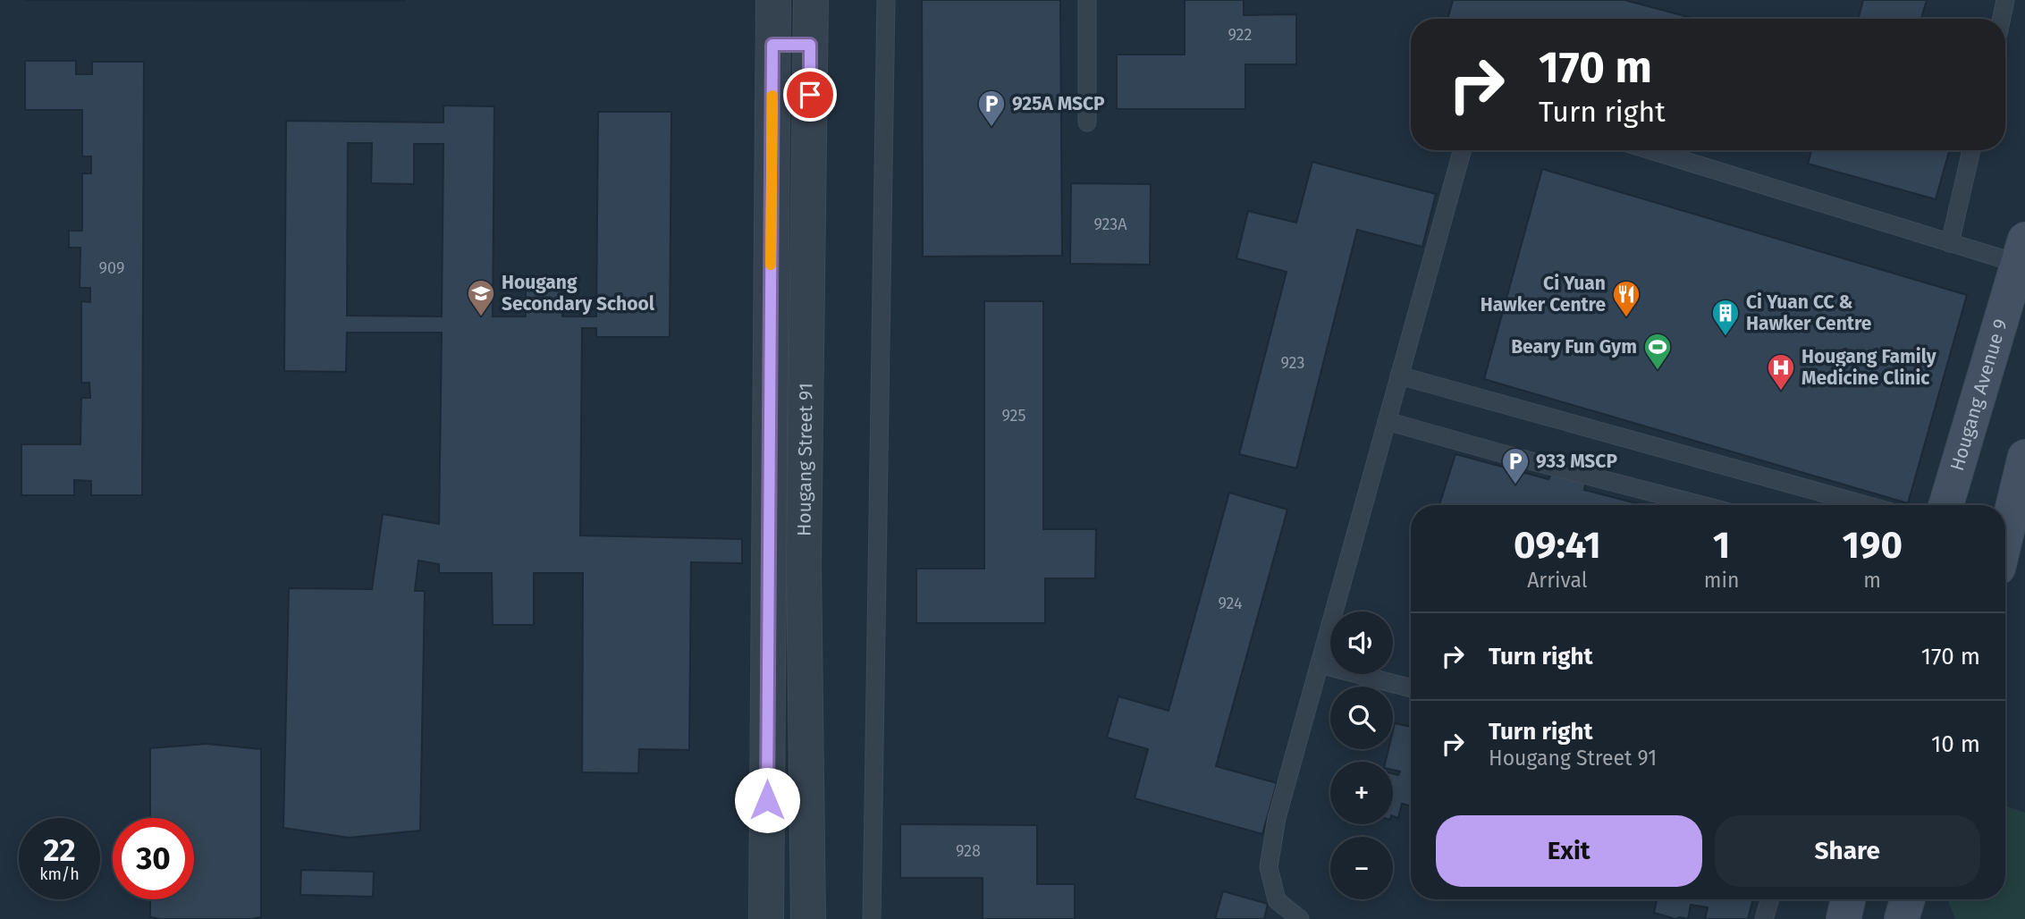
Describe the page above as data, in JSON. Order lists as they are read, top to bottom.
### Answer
{
  "streets": {
    "street": ["Hougang Avenue 9", "Hougang Street 91"]
  },
  "places": {
    "parking": ["925A MSCP", "933 MSCP"],
    "school or university": ["Hougang Secondary School"],
    "restaurant": ["Ci Yuan Hawker Centre"],
    "building": ["Ci Yuan CC & Hawker Centre"],
    "sports": ["Beary Fun Gym"],
    "hospital": ["Hougang Family Medicine Clinic"]
  },
  "house_numbers": [
    "922",
    "923A",
    "909",
    "923",
    "925",
    "924",
    "928"
  ],
  "page": {
    "turn": ["170 m", "Turn right"],
    "eta": [
      "09:41",
      "Arrival",
      "1",
      "min",
      "190",
      "m"
    ],
    "map_buttons": ["+", "−"],
    "list": [
      {
        "name": "Turn right",
        "value": "170 m"
      },
      {
        "name": "Turn right",
        "note": "Hougang Street 91",
        "value": "10 m"
      }
    ],
    "buttons": ["Exit", "Share"],
    "speed": "22 km/h",
    "limit": "30"
  }
}
